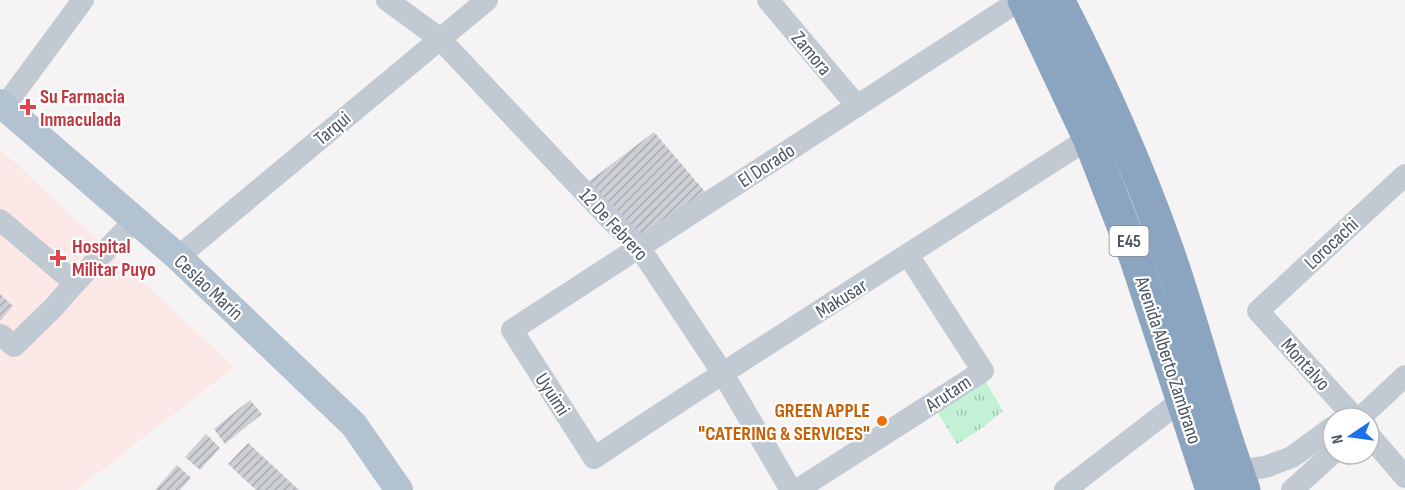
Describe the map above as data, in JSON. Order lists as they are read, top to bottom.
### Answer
{
  "streets": {
    "highway": ["E45", "Avenida Alberto Zambrano"],
    "main road": ["Ceslao Marín"],
    "street": [
      "Zamora",
      "Tarqui",
      "El Dorado",
      "12 De Febrero",
      "Lorocachi",
      "Makusar",
      "Montalvo",
      "Arutam",
      "Uyuimi"
    ]
  },
  "crossings": [
    ["Zamora", "El Dorado"],
    ["Tarqui", "12 De Febrero"],
    ["Tarqui", "Ceslao Marín"],
    ["El Dorado", "12 De Febrero"],
    ["El Dorado", "Avenida Alberto Zambrano"],
    ["El Dorado", "Uyuimi"],
    ["12 De Febrero", "Makusar"],
    ["Lorocachi", "Montalvo"],
    ["Makusar", "Avenida Alberto Zambrano"],
    ["Makusar", "Arutam"],
    ["Makusar", "Uyuimi"]
  ],
  "places": {
    "health": ["Su Farmacia Inmaculada", "Hospital Militar Puyo"],
    "other": ["GREEN APPLE \"CATERING & SERVICES\""]
  },
  "north": "left"
}
